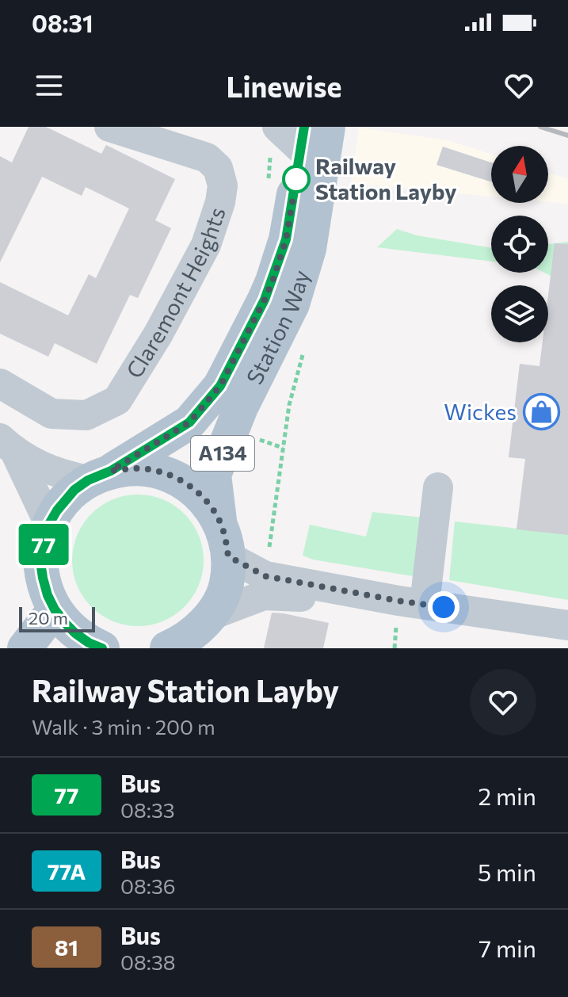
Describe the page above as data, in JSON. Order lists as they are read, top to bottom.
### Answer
{
  "streets": {
    "main road": ["Station Way", "A134"],
    "street": ["Claremont Heights"]
  },
  "crossings": [
    ["Station Way", "A134"]
  ],
  "places": {
    "other": ["Railway Station Layby"],
    "shop": ["Wickes"]
  },
  "lines": ["bus line 77"],
  "scale_bar": "20 m",
  "north": "top",
  "page": {
    "status": "08:31",
    "header": "Linewise",
    "on_map": "77",
    "scale": "20 m",
    "heading": ["Railway Station Layby", "Walk · 3 min · 200 m"],
    "list": [
      {
        "mark": "77",
        "name": "Bus",
        "note": "08:33",
        "value": "2 min"
      },
      {
        "mark": "77A",
        "name": "Bus",
        "note": "08:36",
        "value": "5 min"
      },
      {
        "mark": "81",
        "name": "Bus",
        "note": "08:38",
        "value": "7 min"
      }
    ]
  }
}
